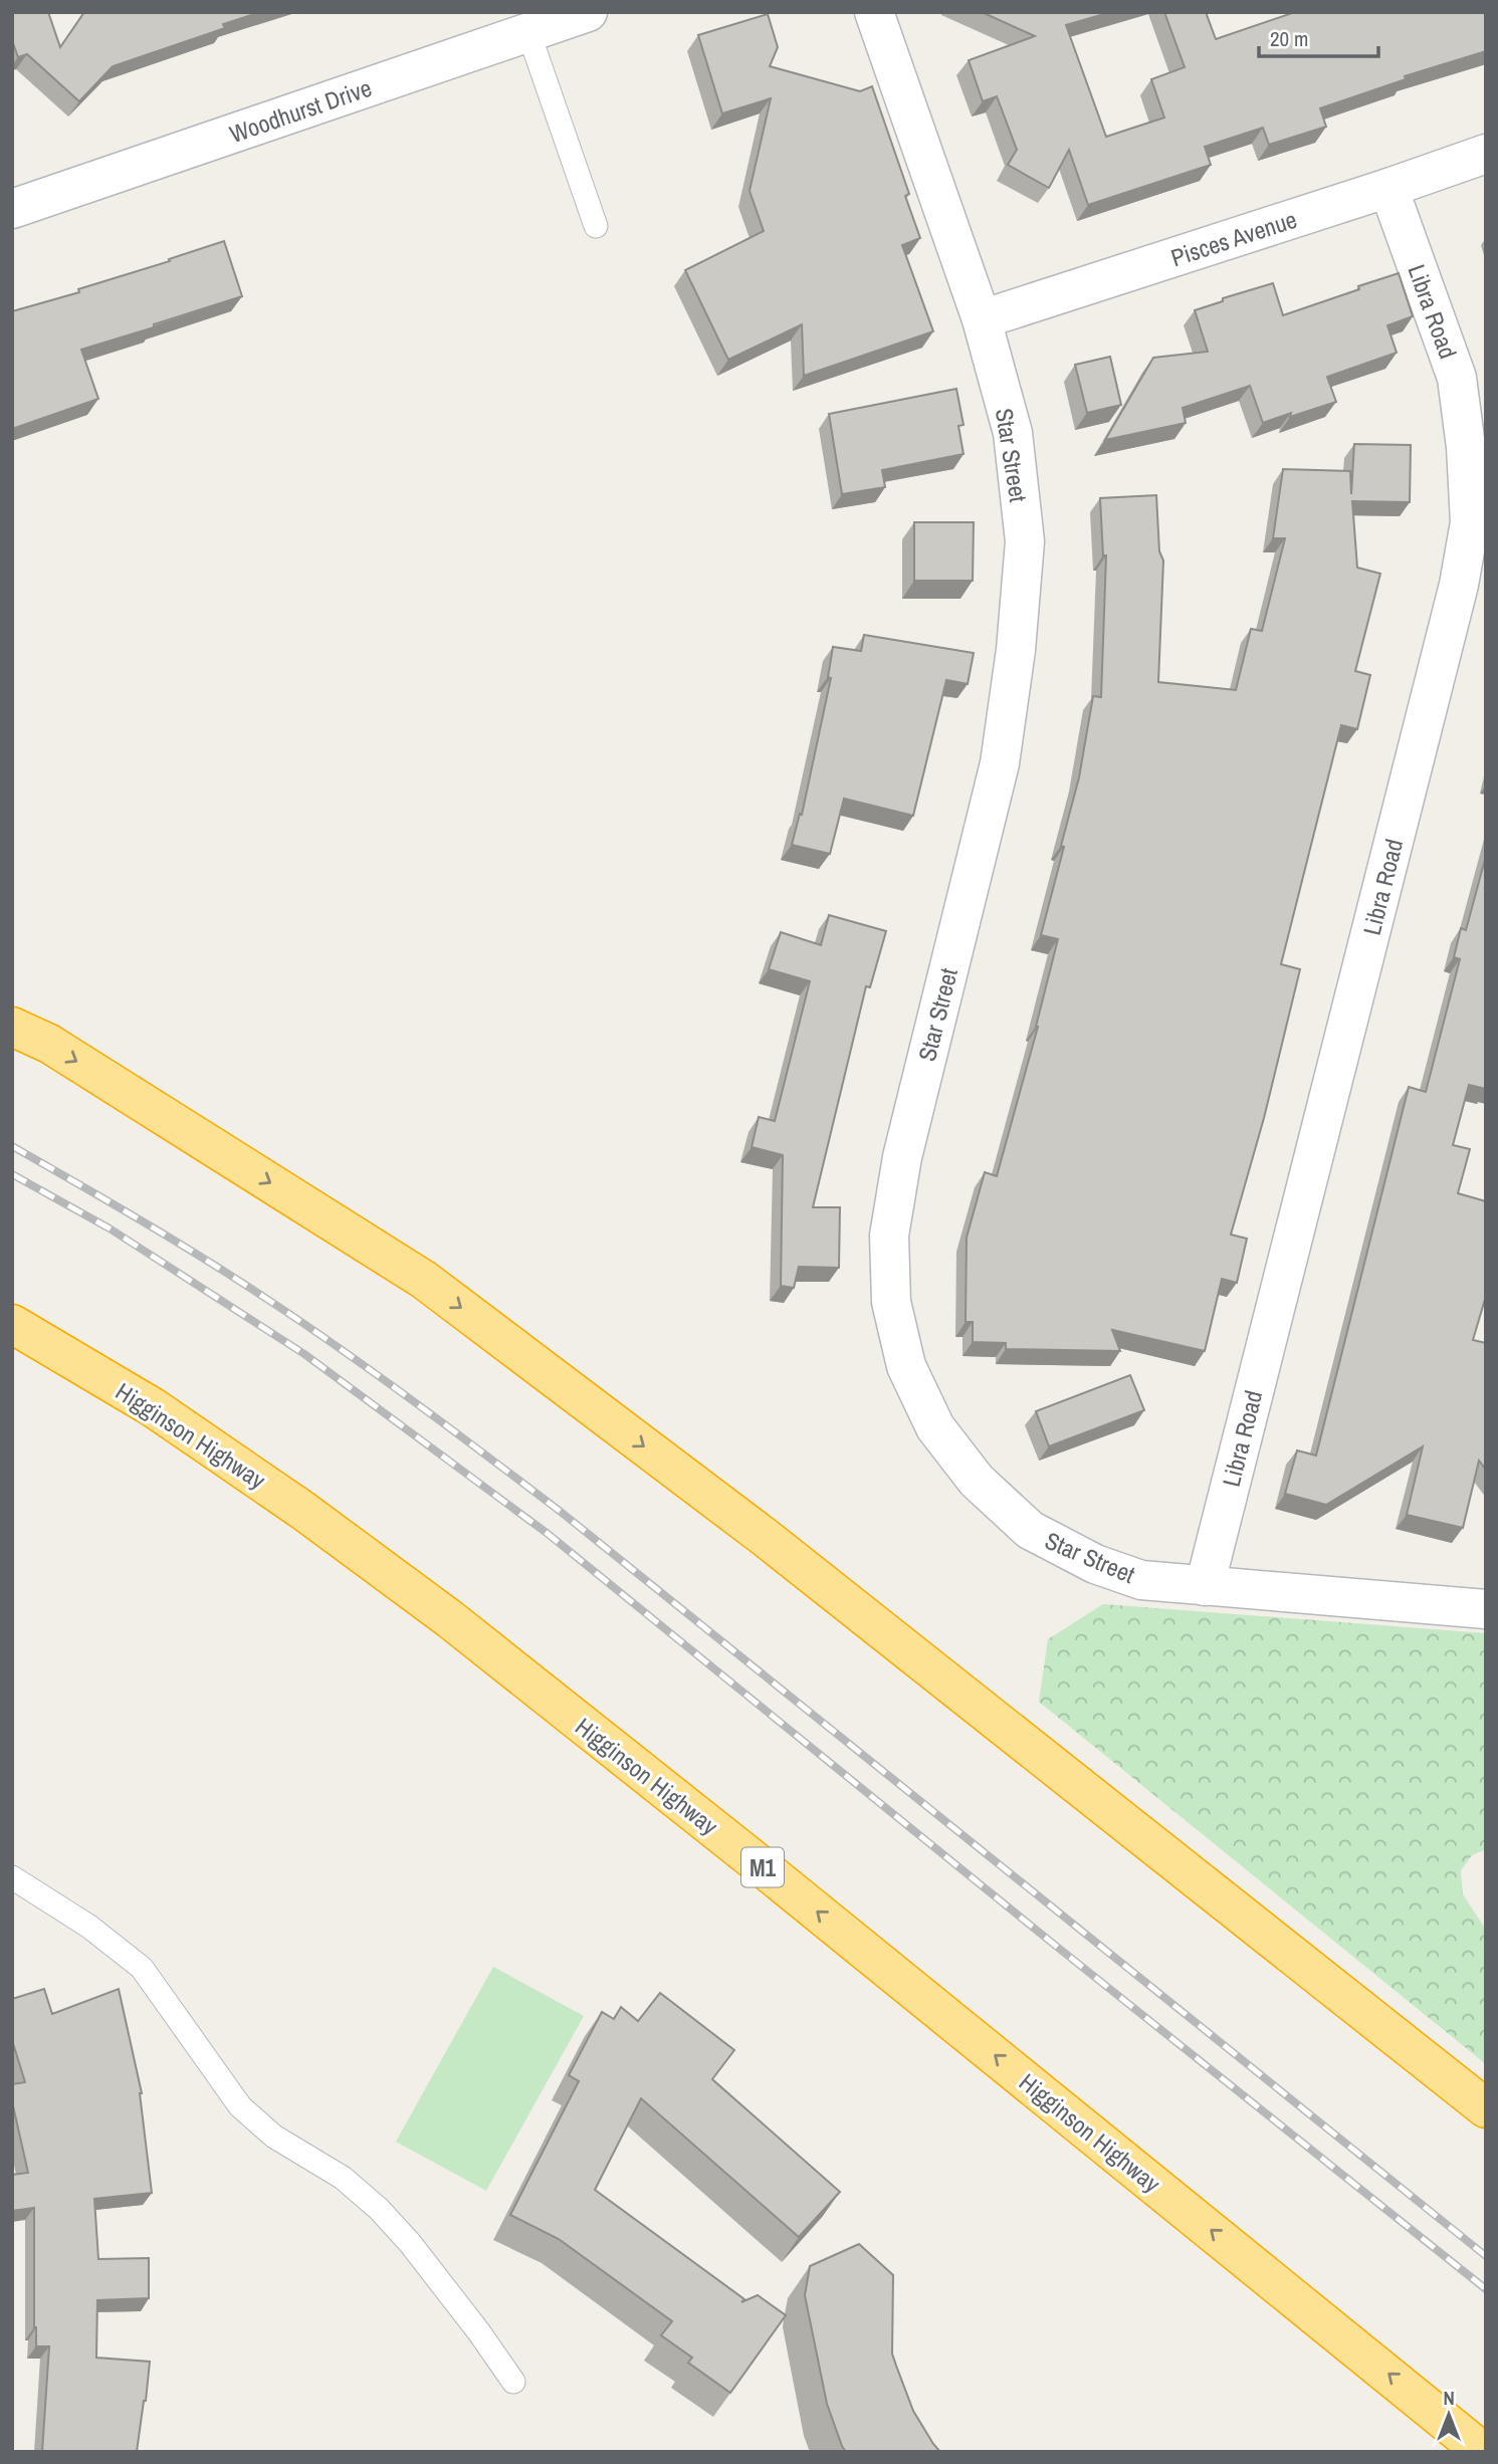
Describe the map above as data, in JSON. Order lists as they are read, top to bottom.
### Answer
{
  "streets": {
    "highway": ["Higginson Highway", "M1"],
    "street": [
      "Woodhurst Drive",
      "Pisces Avenue",
      "Libra Road",
      "Star Street"
    ]
  },
  "crossings": [
    ["Pisces Avenue", "Libra Road"],
    ["Pisces Avenue", "Star Street"],
    ["Libra Road", "Star Street"]
  ],
  "scale_bar": "20 m",
  "north": "top"
}
